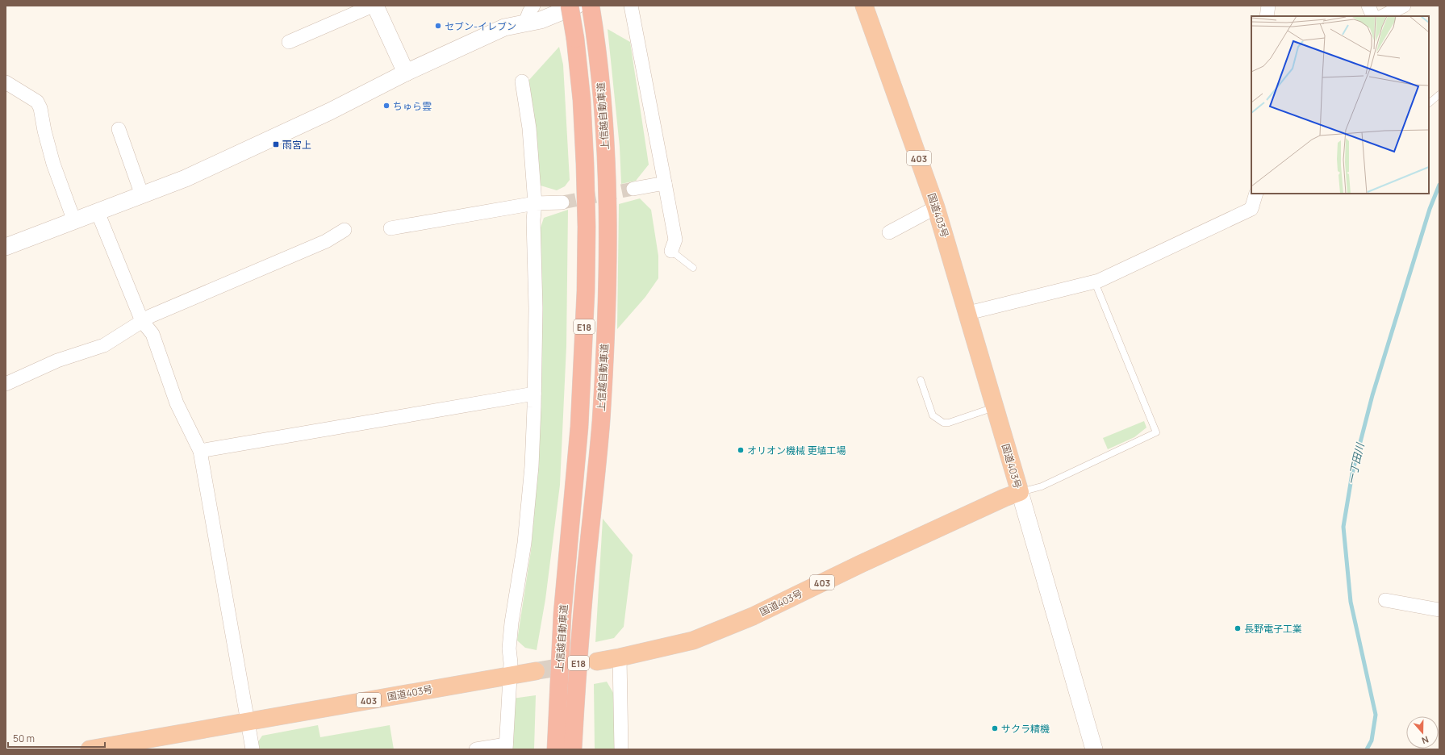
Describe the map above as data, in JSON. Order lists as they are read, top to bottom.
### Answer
{
  "streets": {
    "highway": [
      "上信越自動車道",
      "403",
      "国道403号",
      "E18"
    ]
  },
  "water": ["一丁田川"],
  "places": {
    "other": [
      "セブン-イレブン",
      "ちゅら雲",
      "オリオン機械 更埴工場",
      "長野電子工業",
      "サクラ精機"
    ],
    "transit": ["雨宮上"]
  },
  "scale_bar": "50 m",
  "north": "bottom"
}
